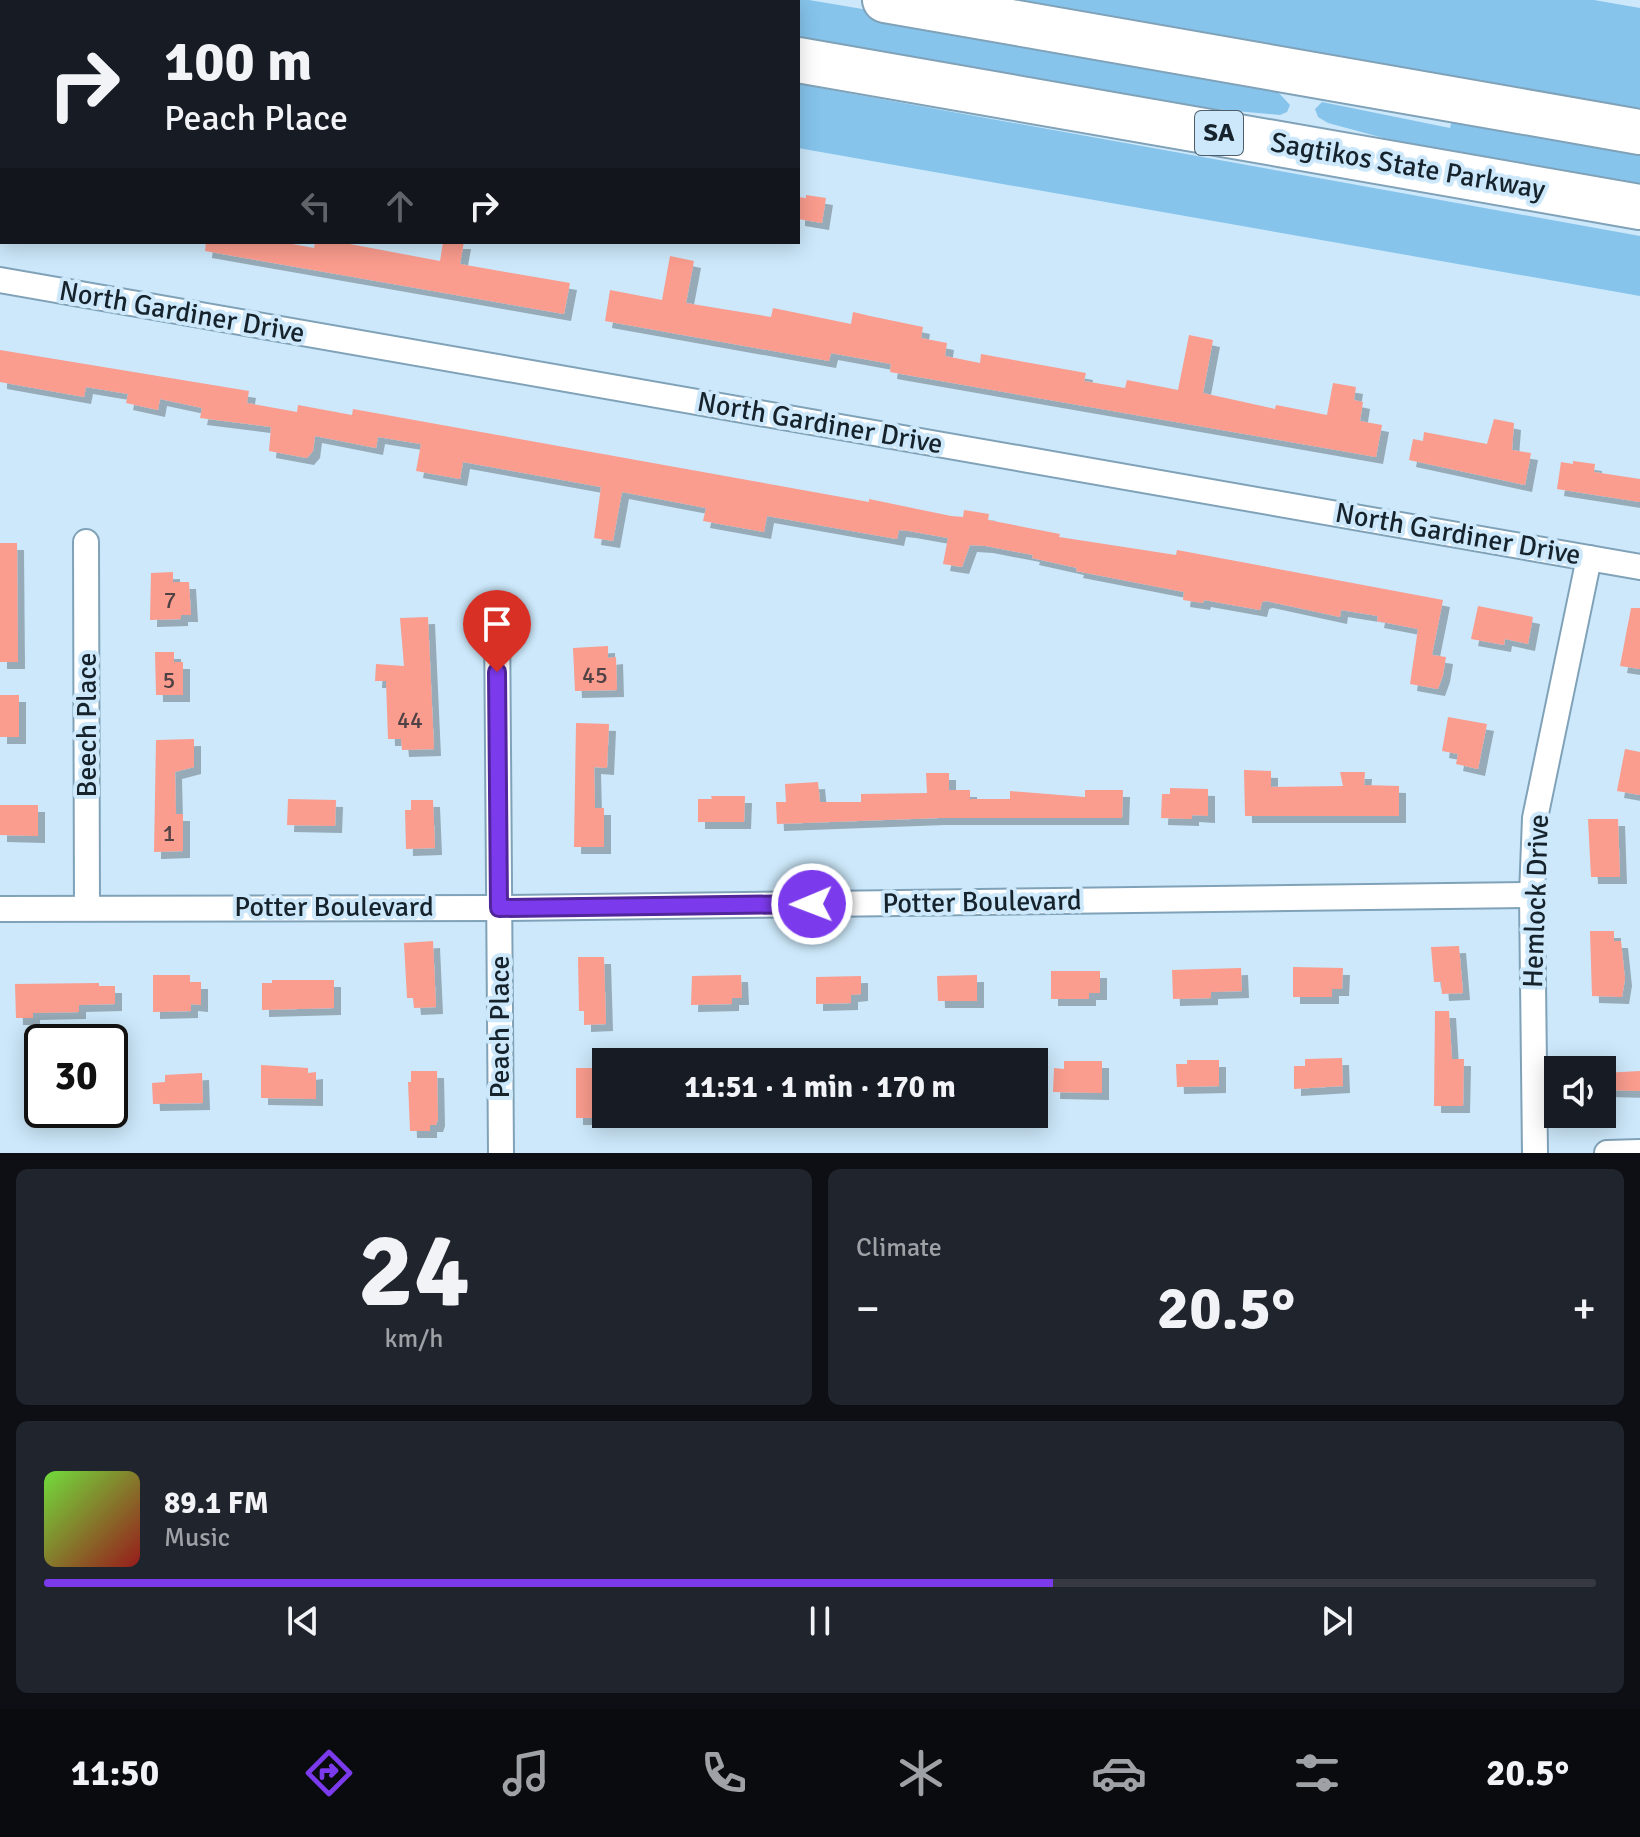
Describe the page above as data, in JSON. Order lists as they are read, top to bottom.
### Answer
{
  "streets": {
    "highway": ["SA", "Sagtikos State Parkway"],
    "street": [
      "North Gardiner Drive",
      "Beech Place",
      "Hemlock Drive",
      "Potter Boulevard",
      "Peach Place"
    ]
  },
  "crossings": [
    ["North Gardiner Drive", "Hemlock Drive"],
    ["Beech Place", "Potter Boulevard"],
    ["Hemlock Drive", "Potter Boulevard"],
    ["Potter Boulevard", "Peach Place"]
  ],
  "house_numbers": [
    "7",
    "45",
    "5",
    "44",
    "1"
  ],
  "page": {
    "turn": ["100 m", "Peach Place"],
    "limit": "30",
    "trip": "11:51 · 1 min · 170 m",
    "tile": [
      ["24", "km/h"],
      "Climate"
    ],
    "heat": ["−", "20.5°", "+"],
    "song": ["89.1 FM", "Music"],
    "tabs": ["11:50", "20.5°"]
  }
}
